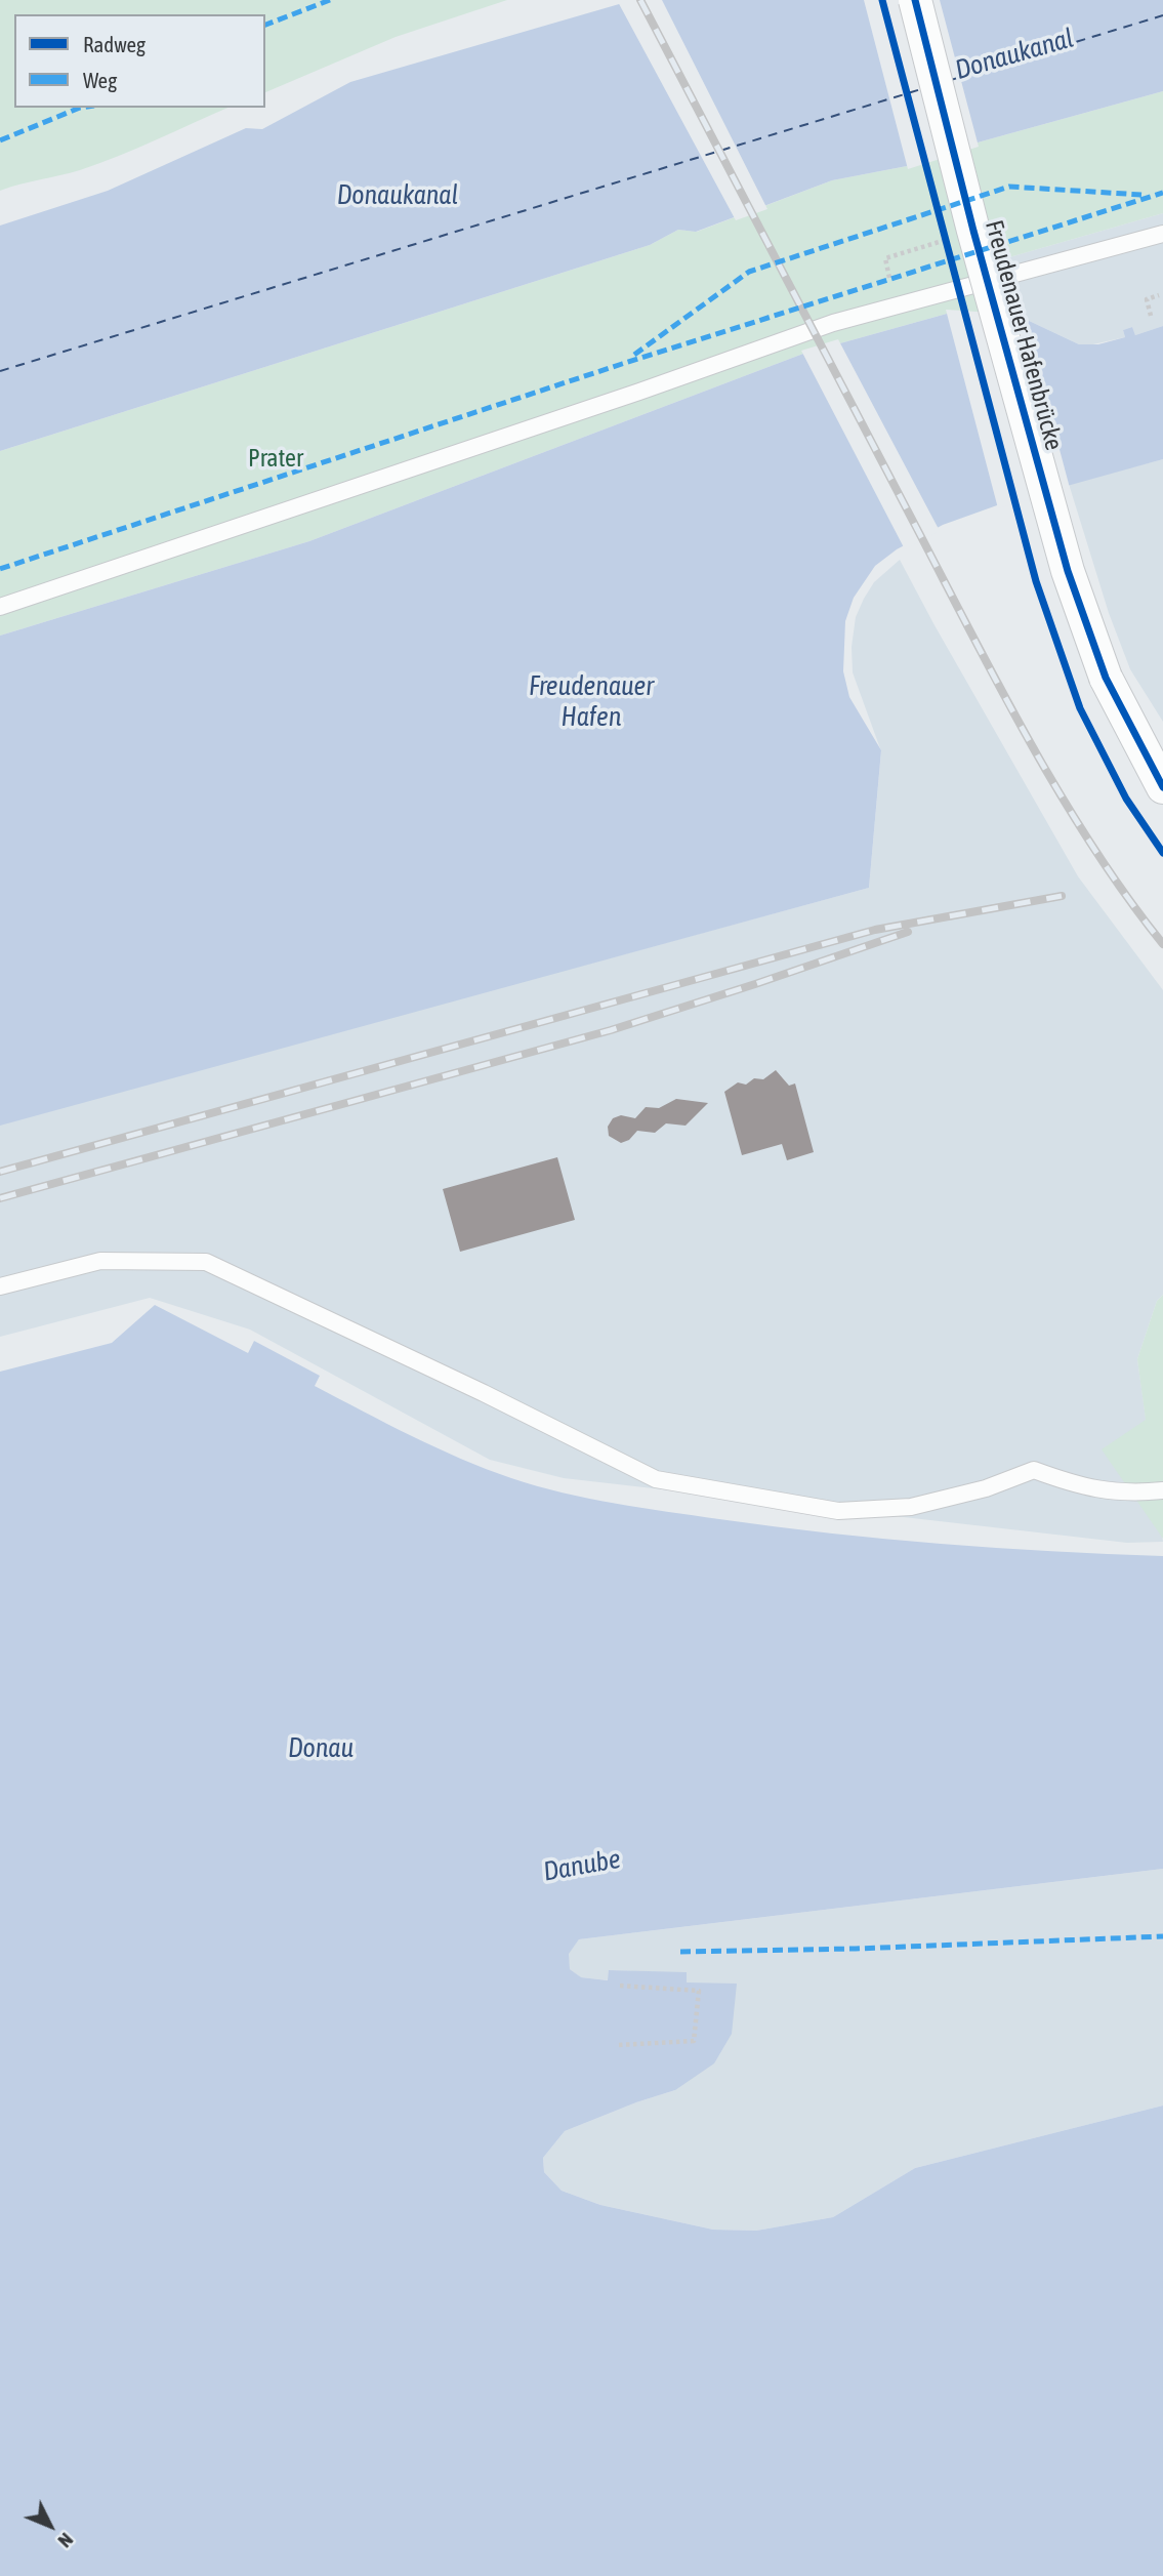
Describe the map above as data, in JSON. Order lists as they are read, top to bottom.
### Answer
{
  "streets": {
    "street": ["Freudenauer Hafenbrücke"]
  },
  "water": [
    "Donaukanal",
    "Freudenauer Hafen",
    "Donau",
    "Danube"
  ],
  "parks": ["Prater"],
  "legend": ["Radweg", "Weg"],
  "north": "bottom right"
}
